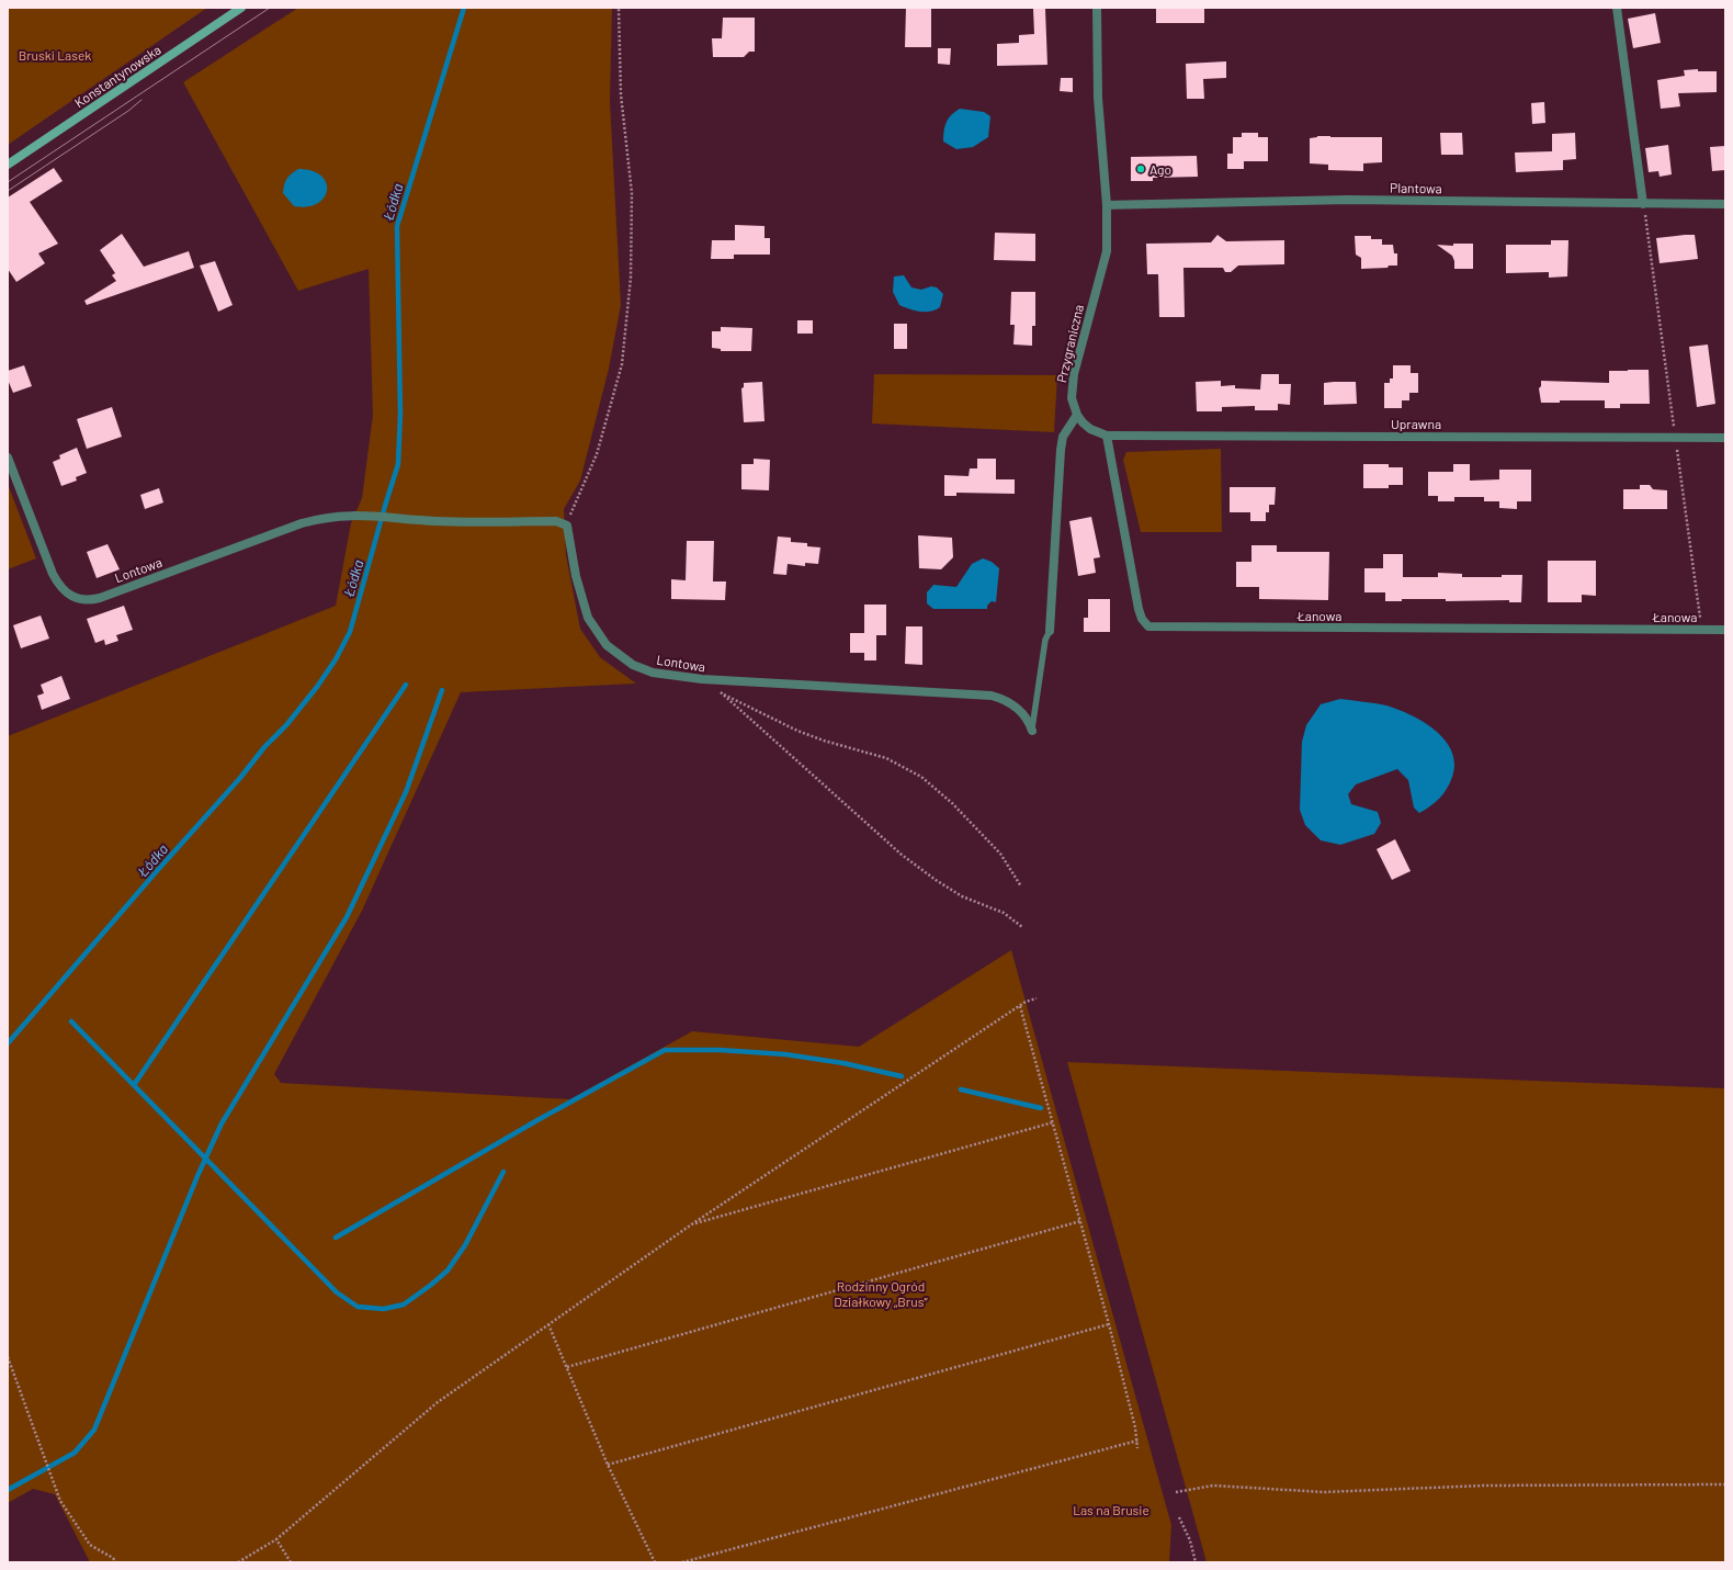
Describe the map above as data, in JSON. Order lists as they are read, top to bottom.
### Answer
{
  "streets": {
    "main road": ["Konstantynowska"],
    "street": [
      "Plantowa",
      "Przygraniczna",
      "Uprawna",
      "Lontowa",
      "Łanowa"
    ]
  },
  "crossings": [
    ["Plantowa", "Przygraniczna"],
    ["Uprawna", "Łanowa"]
  ],
  "water": ["Łódka"],
  "parks": ["Bruski Lasek", "Rodzinny Ogród Działkowy „Brus”", "Las na Brusie"],
  "places": ["Ago"]
}
